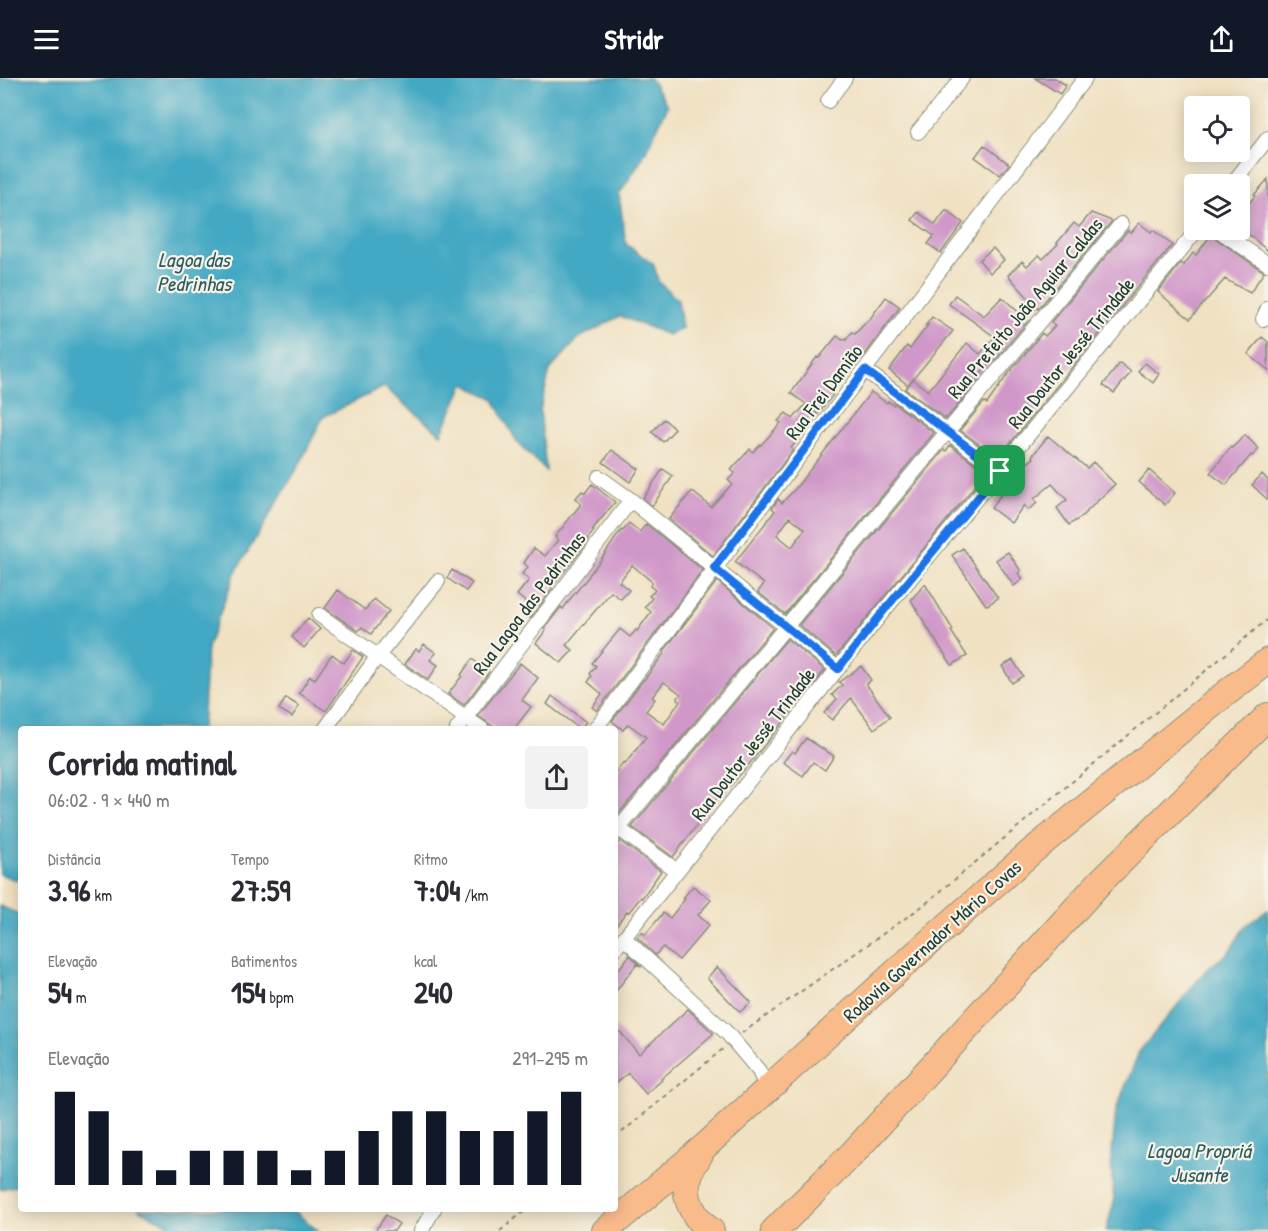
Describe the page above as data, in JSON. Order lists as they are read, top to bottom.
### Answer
{
  "streets": {
    "highway": ["Rodovia Governador Mário Covas"],
    "street": [
      "Rua Prefeito João Aguiar Caldas",
      "Rua Doutor Jessé Trindade",
      "Rua Frei Damião",
      "Rua Lagoa das Pedrinhas"
    ]
  },
  "water": ["Lagoa das Pedrinhas", "Lagoa Propriá Jusante"],
  "page": {
    "header": "Stridr",
    "heading": ["Corrida matinal", "06:02 · 9 × 440 m"],
    "stats": [
      ["Distância", "3.96 km"],
      ["Tempo", "27:59"],
      ["Ritmo", "7:04 /km"],
      ["Elevação", "54 m"],
      ["Batimentos", "154 bpm"],
      ["kcal", "240"]
    ],
    "chart": ["Elevação", "291–295 m"]
  }
}
